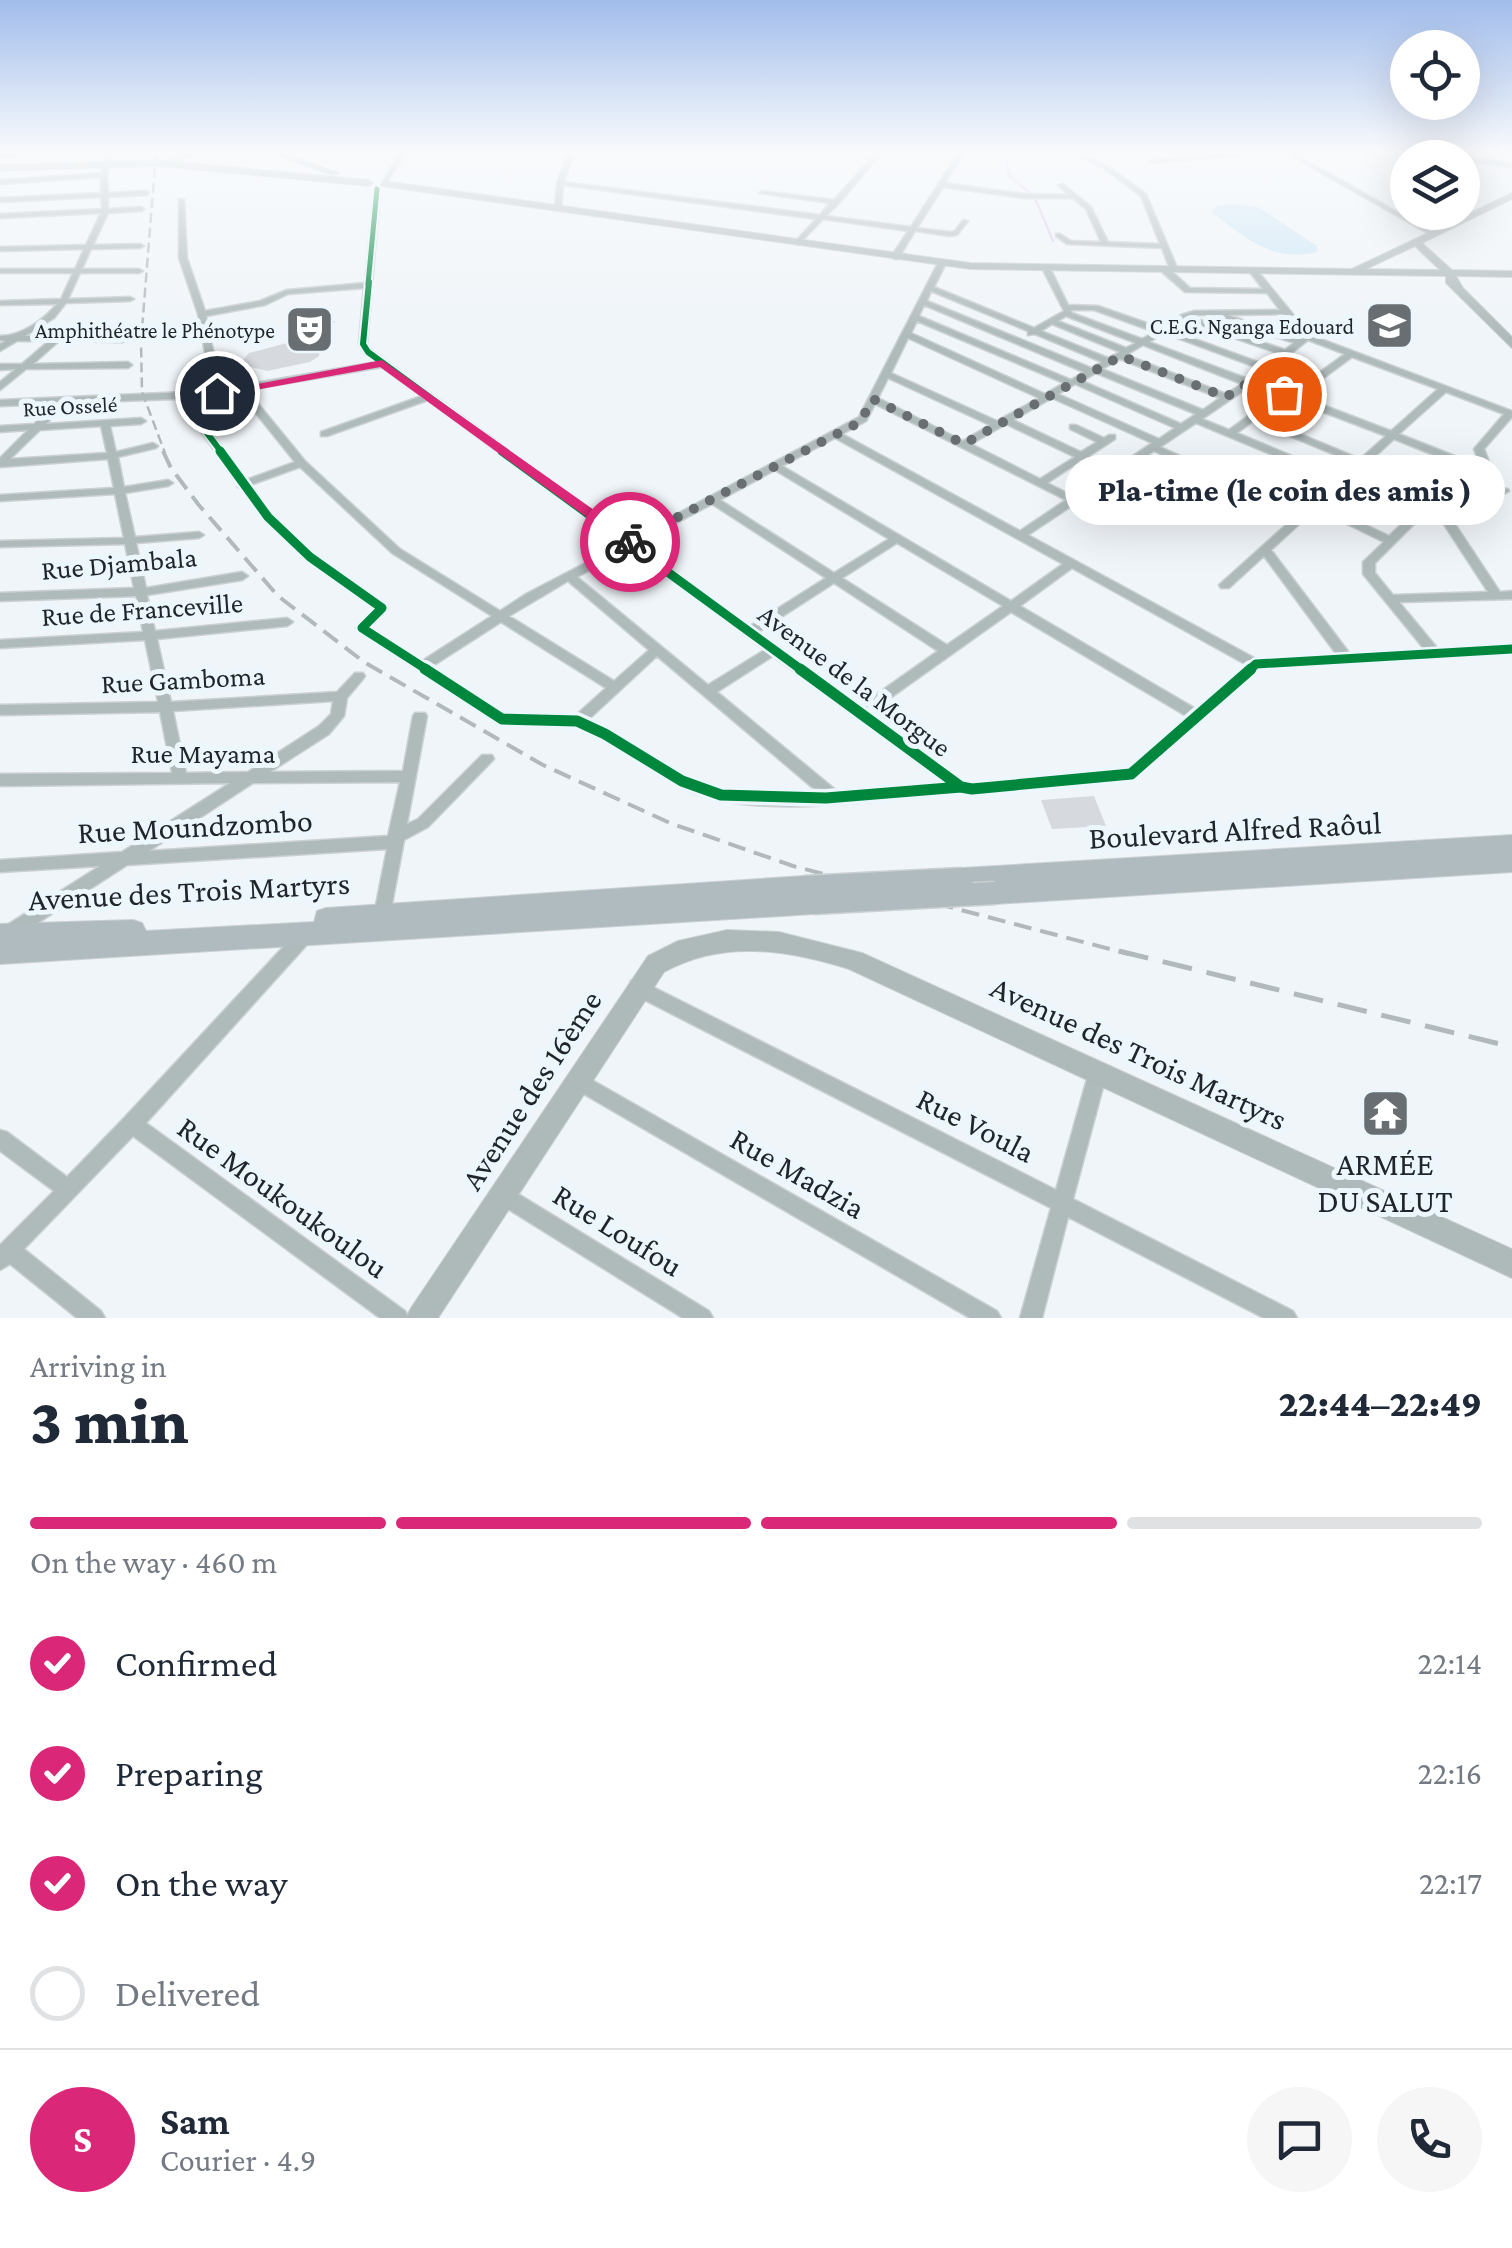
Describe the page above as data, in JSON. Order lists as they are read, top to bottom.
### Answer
{
  "streets": {
    "main road": ["Boulevard Alfred Raôul", "Avenue des Trois Martyrs", "Avenue des 16ème"],
    "street": [
      "Rue Osselé",
      "Rue Djambala",
      "Rue de Franceville",
      "Rue Gamboma",
      "Avenue de la Morgue",
      "Rue Mayama",
      "Rue Moundzombo",
      "Rue Voula",
      "Rue Madzia",
      "Rue Moukoukoulou",
      "Rue Loufou"
    ]
  },
  "crossings": [
    ["Avenue des Trois Martyrs", "Avenue des 16ème"],
    ["Avenue des 16ème", "Rue Voula"],
    ["Avenue des 16ème", "Rue Madzia"],
    ["Avenue des 16ème", "Rue Loufou"]
  ],
  "places": {
    "school or university": ["C.E.G. Nganga Edouard"],
    "theatre": ["Amphithéatre le Phénotype"],
    "other": ["Pla-time (le coin des amis )"],
    "temple": ["ARMÉE DU SALUT"]
  },
  "page": {
    "bubble": "Pla-time (le coin des amis )",
    "heading": ["3 min", "Arriving in", "22:44–22:49"],
    "panel": ["Sam", "Courier · 4.9"],
    "bar": "On the way · 460 m",
    "list": [
      ["Confirmed", "22:14"],
      ["Preparing", "22:16"],
      ["On the way", "22:17"],
      "Delivered"
    ],
    "round": "S"
  }
}
